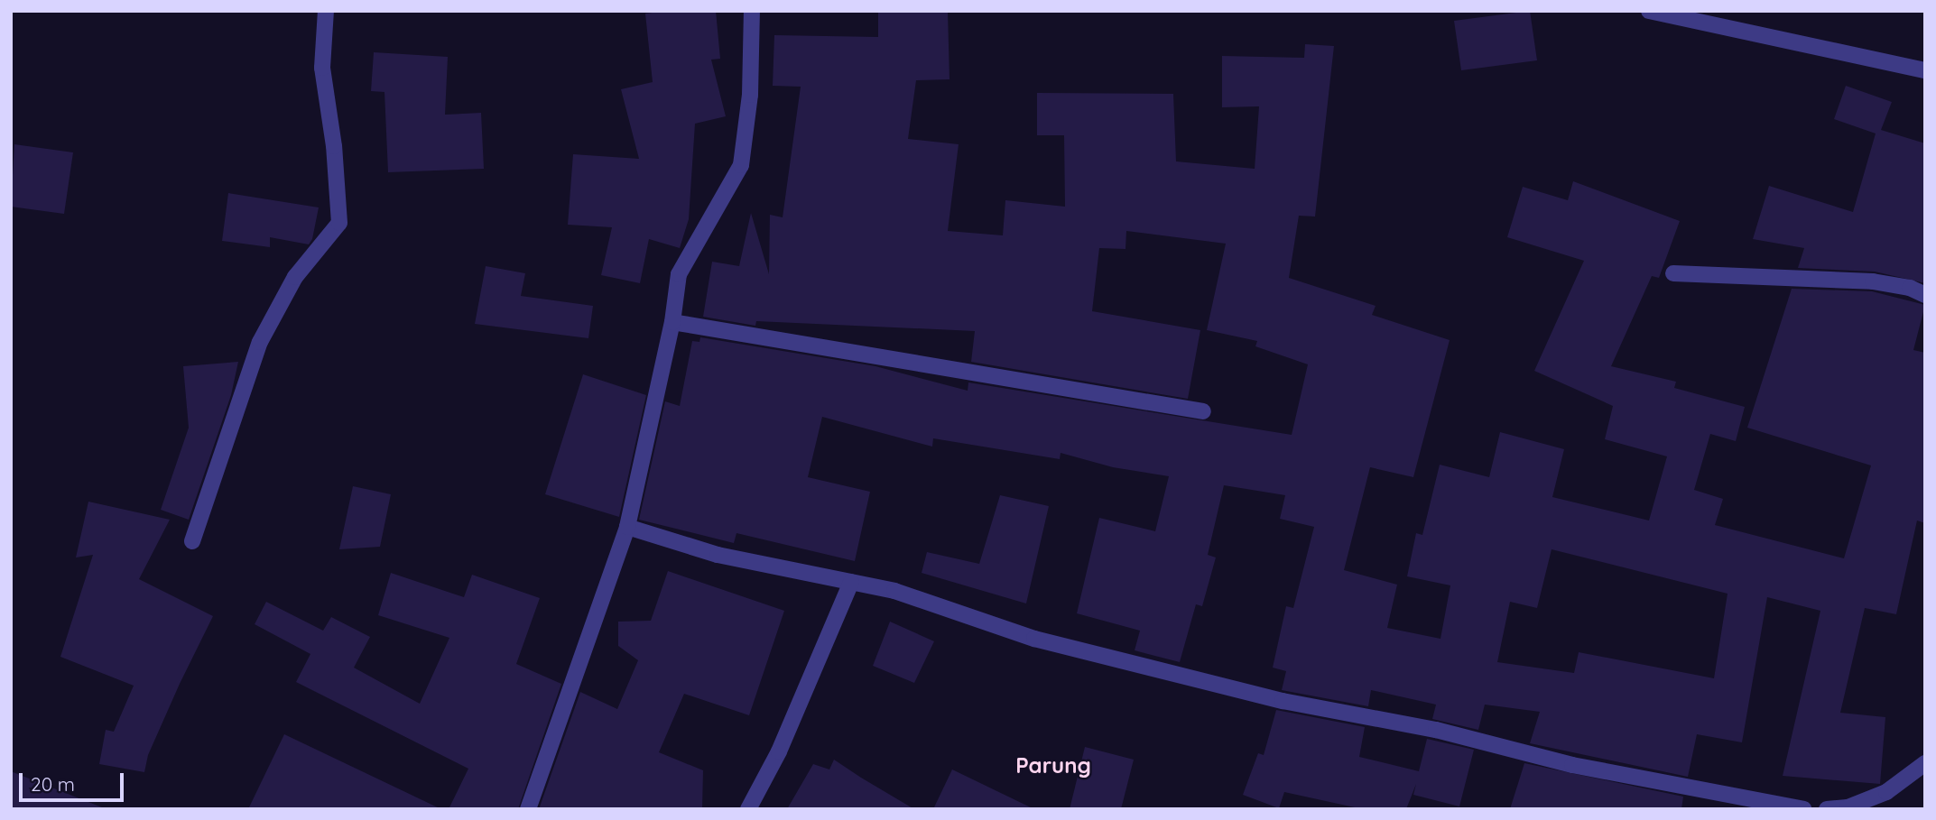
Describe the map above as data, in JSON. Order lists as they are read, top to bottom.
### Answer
{
  "districts": ["Parung"],
  "scale_bar": "20 m"
}
